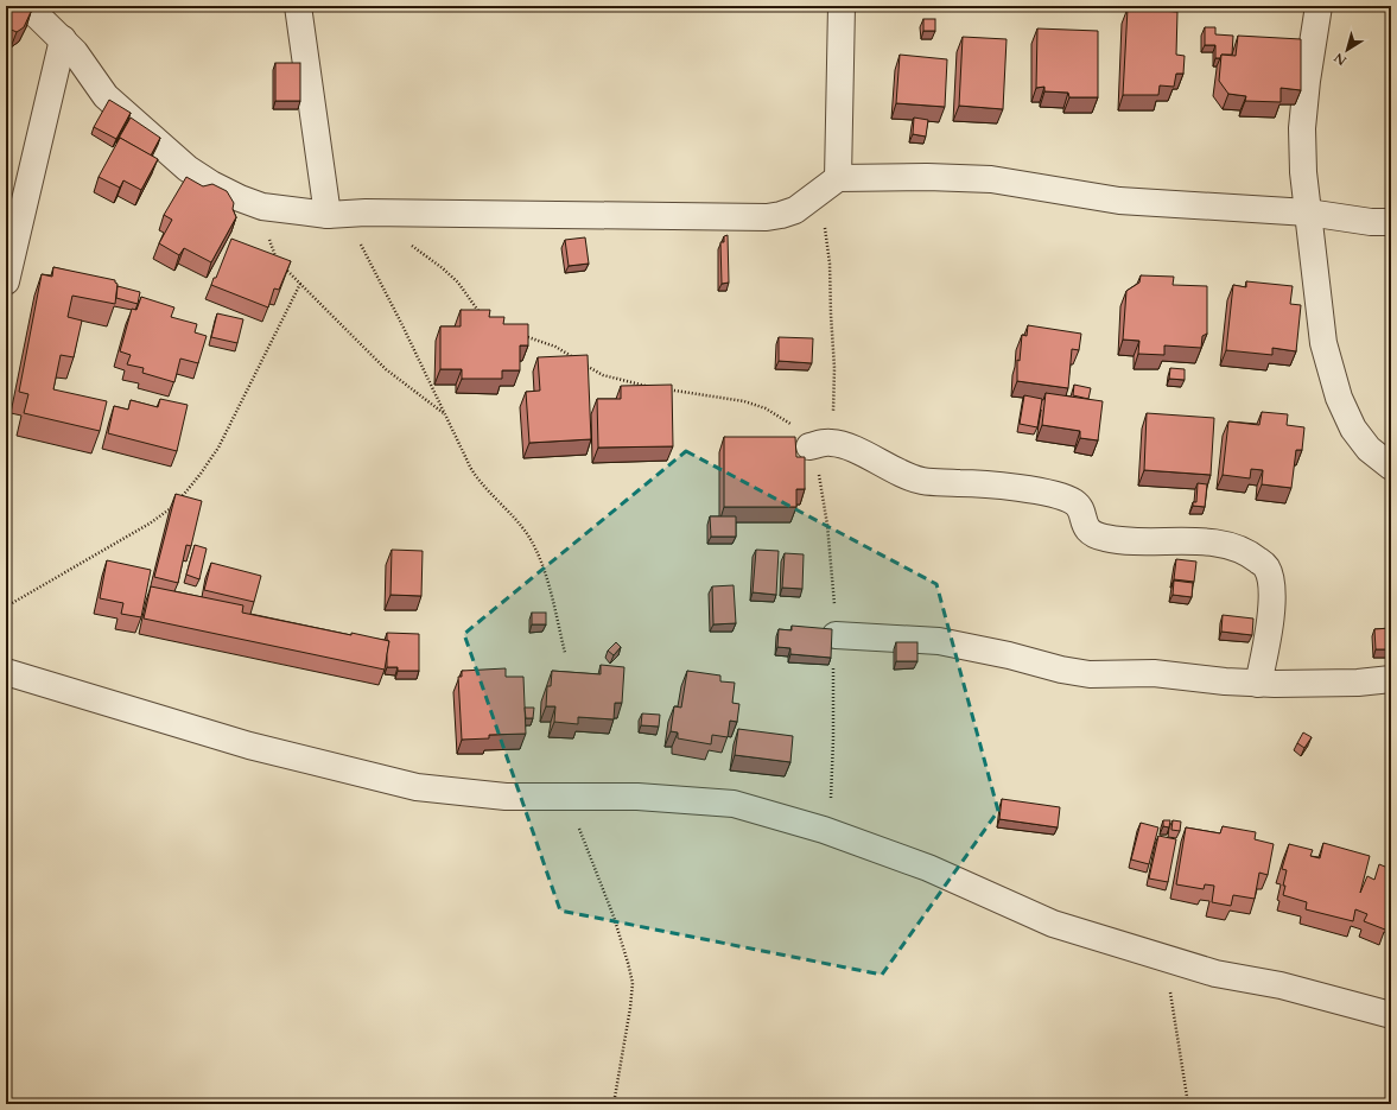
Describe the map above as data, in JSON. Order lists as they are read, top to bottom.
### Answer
{
  "north": "bottom left"
}
